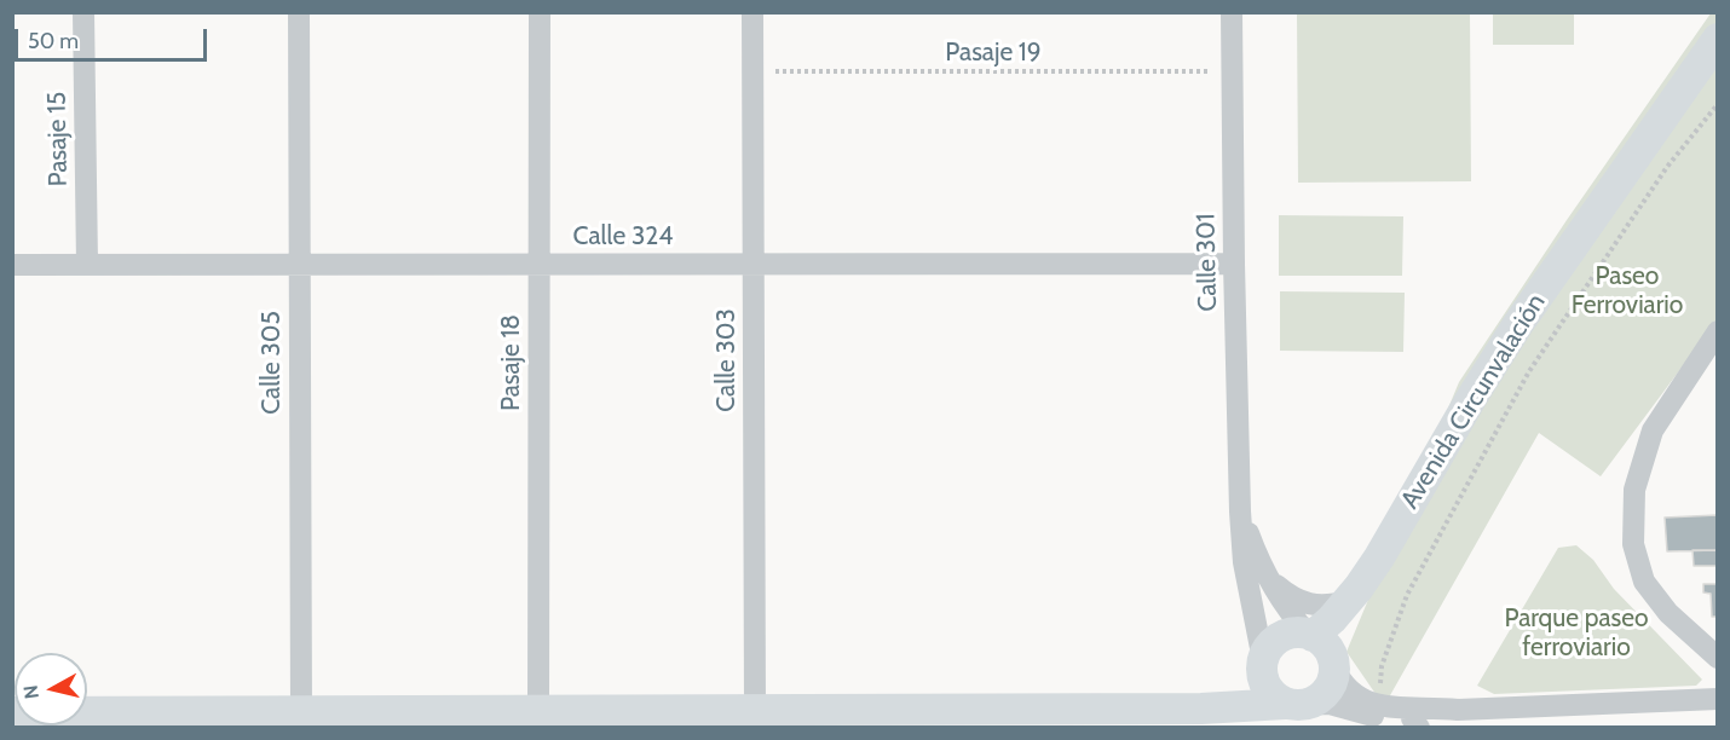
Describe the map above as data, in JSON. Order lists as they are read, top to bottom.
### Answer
{
  "streets": {
    "street": [
      "Pasaje 15",
      "Calle 324",
      "Calle 301",
      "Calle 303",
      "Calle 305",
      "Pasaje 18",
      "Avenida Circunvalación"
    ],
    "path": ["Pasaje 19"]
  },
  "crossings": [
    ["Pasaje 19", "Calle 301"],
    ["Pasaje 19", "Calle 303"],
    ["Pasaje 15", "Calle 324"],
    ["Calle 324", "Calle 301"],
    ["Calle 324", "Calle 303"],
    ["Calle 324", "Calle 305"],
    ["Calle 324", "Pasaje 18"],
    ["Calle 301", "Avenida Circunvalación"]
  ],
  "parks": ["Paseo Ferroviario", "Parque paseo ferroviario"],
  "scale_bar": "50 m",
  "north": "left"
}
